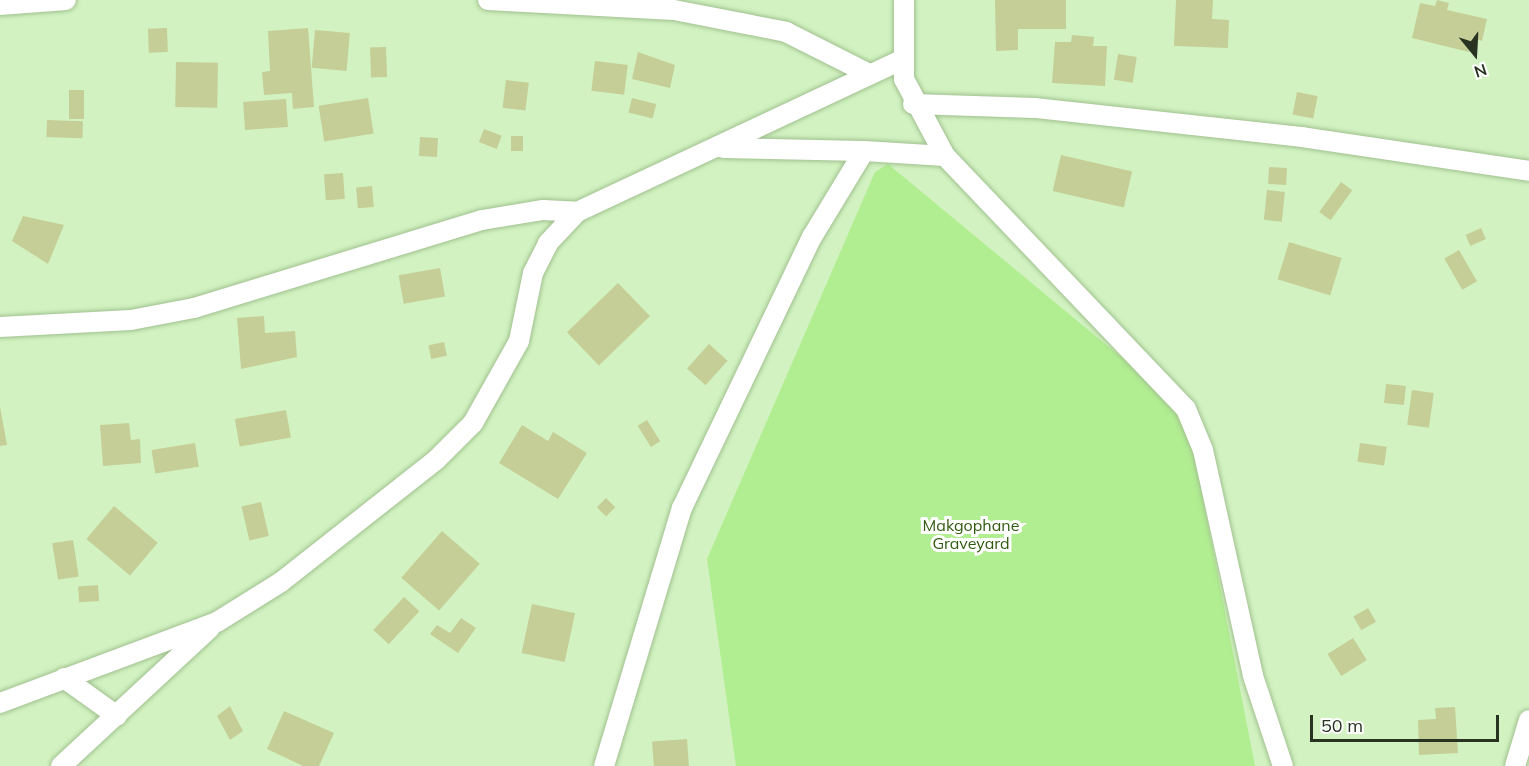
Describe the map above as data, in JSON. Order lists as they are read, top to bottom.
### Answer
{
  "parks": ["Makgophane Graveyard"],
  "scale_bar": "50 m",
  "north": "bottom"
}
